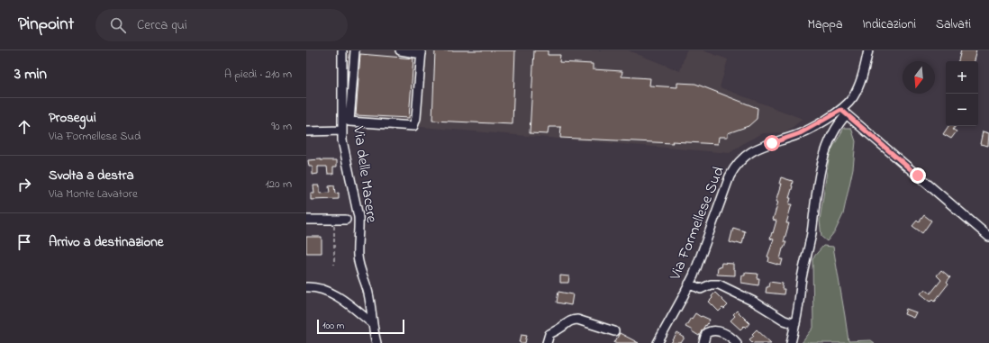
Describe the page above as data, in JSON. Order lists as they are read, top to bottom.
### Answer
{
  "streets": {
    "street": ["Via delle Macere", "Via Formellese Sud"]
  },
  "scale_bar": "100 m",
  "north": "bottom",
  "page": {
    "header": "Pinpoint",
    "search": "Cerca qui",
    "nav": ["Mappa", "Indicazioni", "Salvati"],
    "heading": ["3 min", "A piedi · 210 m"],
    "map_buttons": ["+", "−"],
    "list": [
      ["Prosegui", "Via Formellese Sud", "90 m"],
      ["Svolta a destra", "Via Monte Lavatore", "120 m"],
      "Arrivo a destinazione"
    ],
    "scale": "100 m"
  }
}
